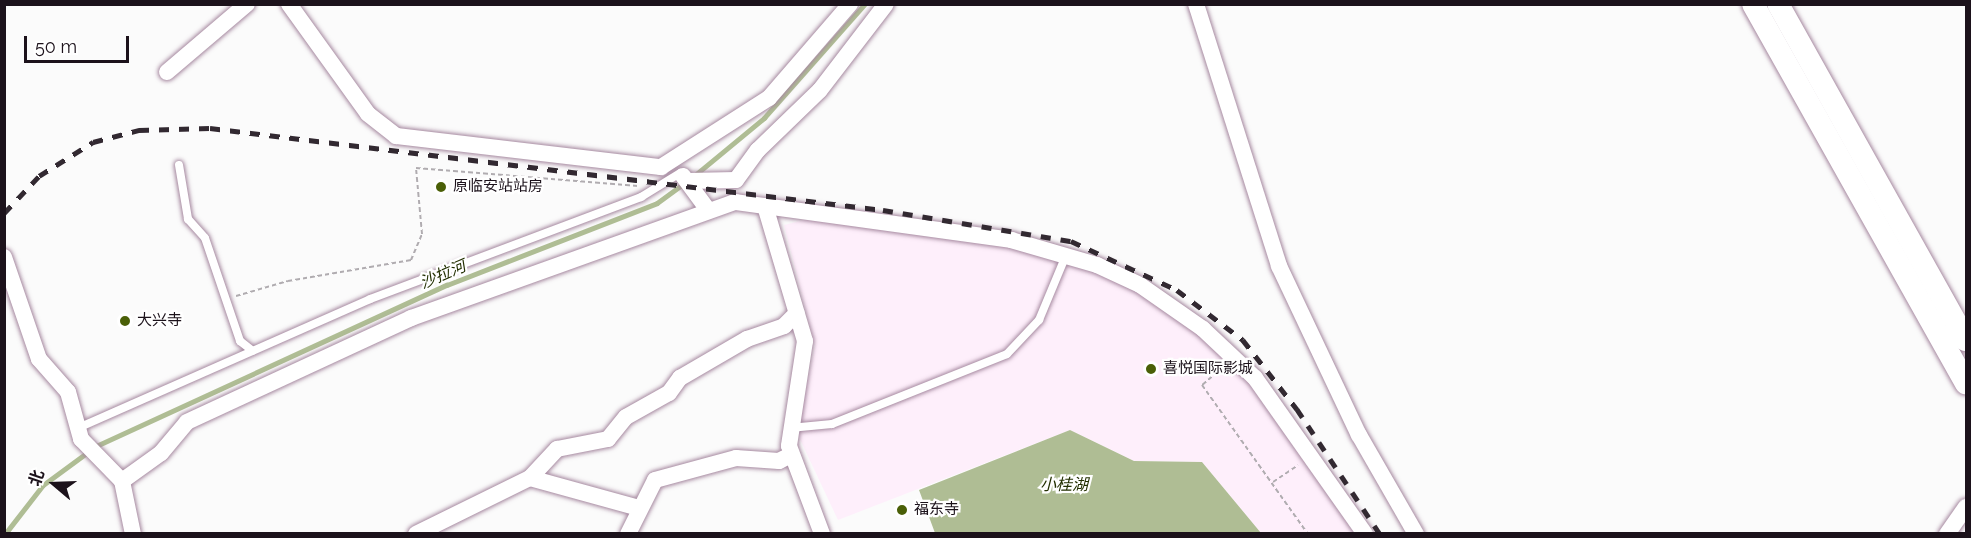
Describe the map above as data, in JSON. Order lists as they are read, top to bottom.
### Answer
{
  "water": ["沙拉河", "小桂湖"],
  "places": [
    "原临安站站房",
    "大兴寺",
    "喜悦国际影城",
    "福东寺"
  ],
  "scale_bar": "50 m",
  "north": "left"
}
